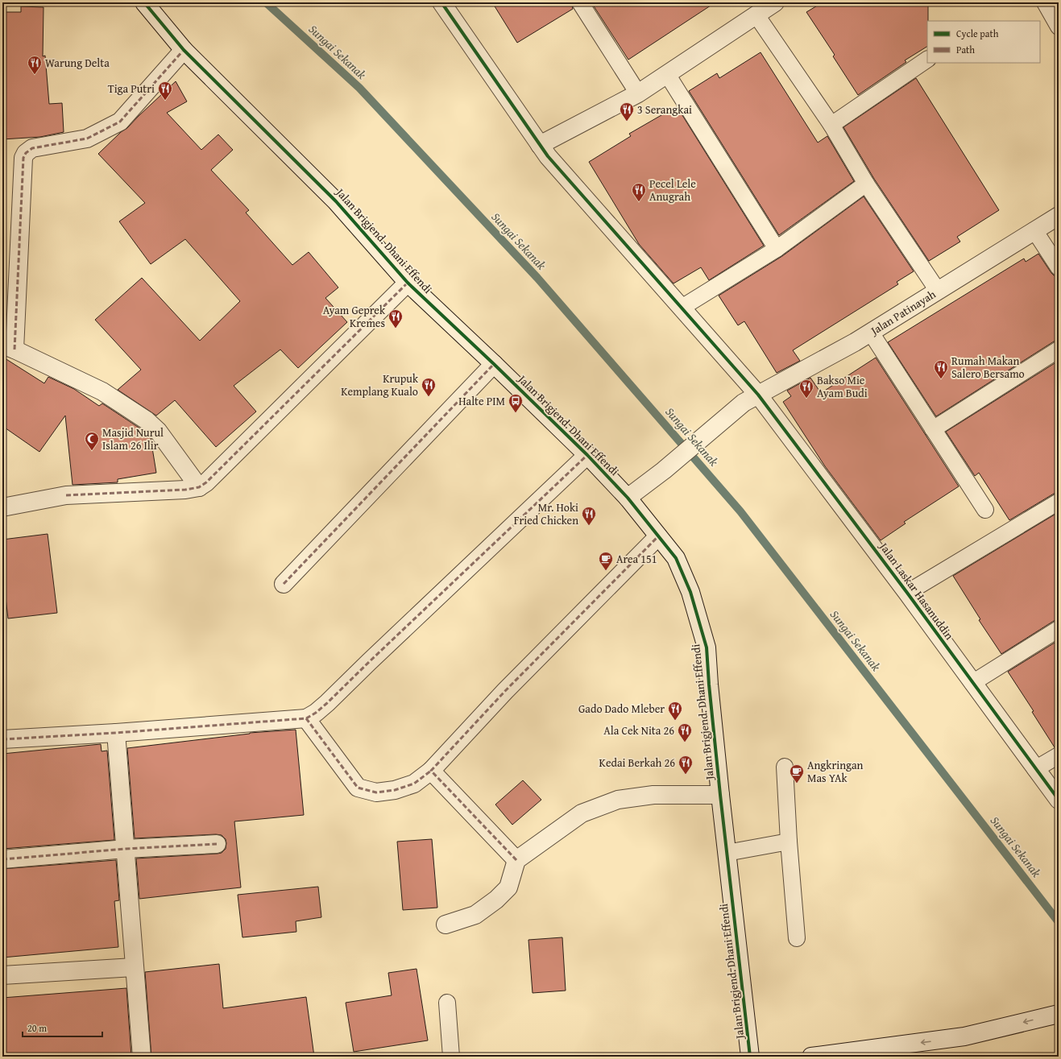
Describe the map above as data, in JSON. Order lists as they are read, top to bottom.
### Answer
{
  "streets": {
    "street": ["Jalan Brigjend. Dhani Effendi", "Jalan Patinayah", "Jalan Laskar Hasanuddin"]
  },
  "crossings": [
    ["Jalan Brigjend. Dhani Effendi", "Jalan Patinayah"],
    ["Jalan Patinayah", "Jalan Laskar Hasanuddin"]
  ],
  "water": ["Sungai Sekanak"],
  "places": {
    "restaurant": [
      "Warung Delta",
      "Tiga Putri",
      "3 Serangkai",
      "Pecel Lele Anugrah",
      "Ayam Geprek Kremes",
      "Rumah Makan Salero Bersamo",
      "Krupuk Kemplang Kualo",
      "Bakso Mie Ayam Budi",
      "Mr. Hoki Fried Chicken",
      "Gado Dado Mleber",
      "Ala Cek Nita 26",
      "Kedai Berkah 26"
    ],
    "bus stop": ["Halte PIM"],
    "mosque": ["Masjid Nurul Islam 26 Ilir"],
    "cafe": ["Area 151", "Angkringan Mas YAk"]
  },
  "legend": ["Cycle path", "Path"],
  "scale_bar": "20 m"
}
